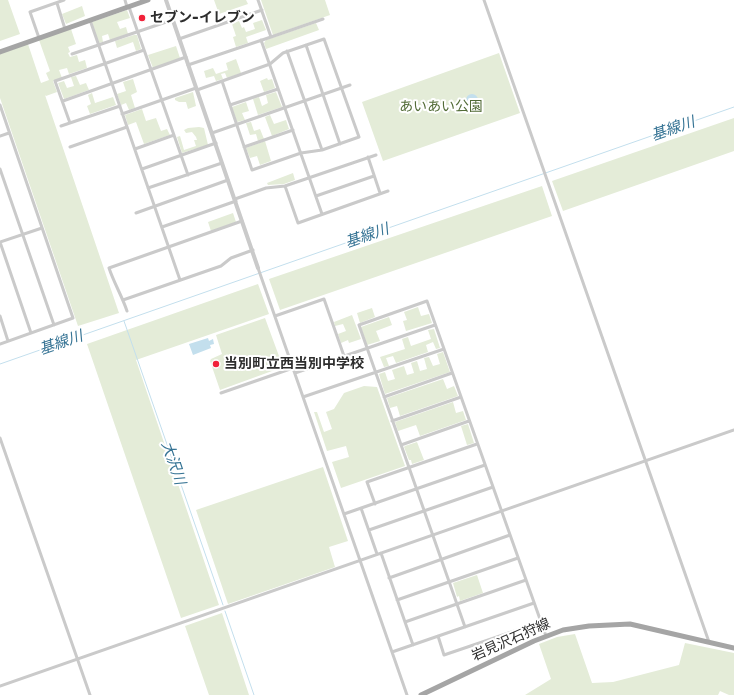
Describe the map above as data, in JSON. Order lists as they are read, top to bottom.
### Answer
{
  "streets": {
    "main road": ["岩見沢石狩線"]
  },
  "water": ["基線川", "大沢川"],
  "parks": ["あいあい公園"],
  "places": ["セブン-イレブン", "当別町立西当別中学校"]
}
